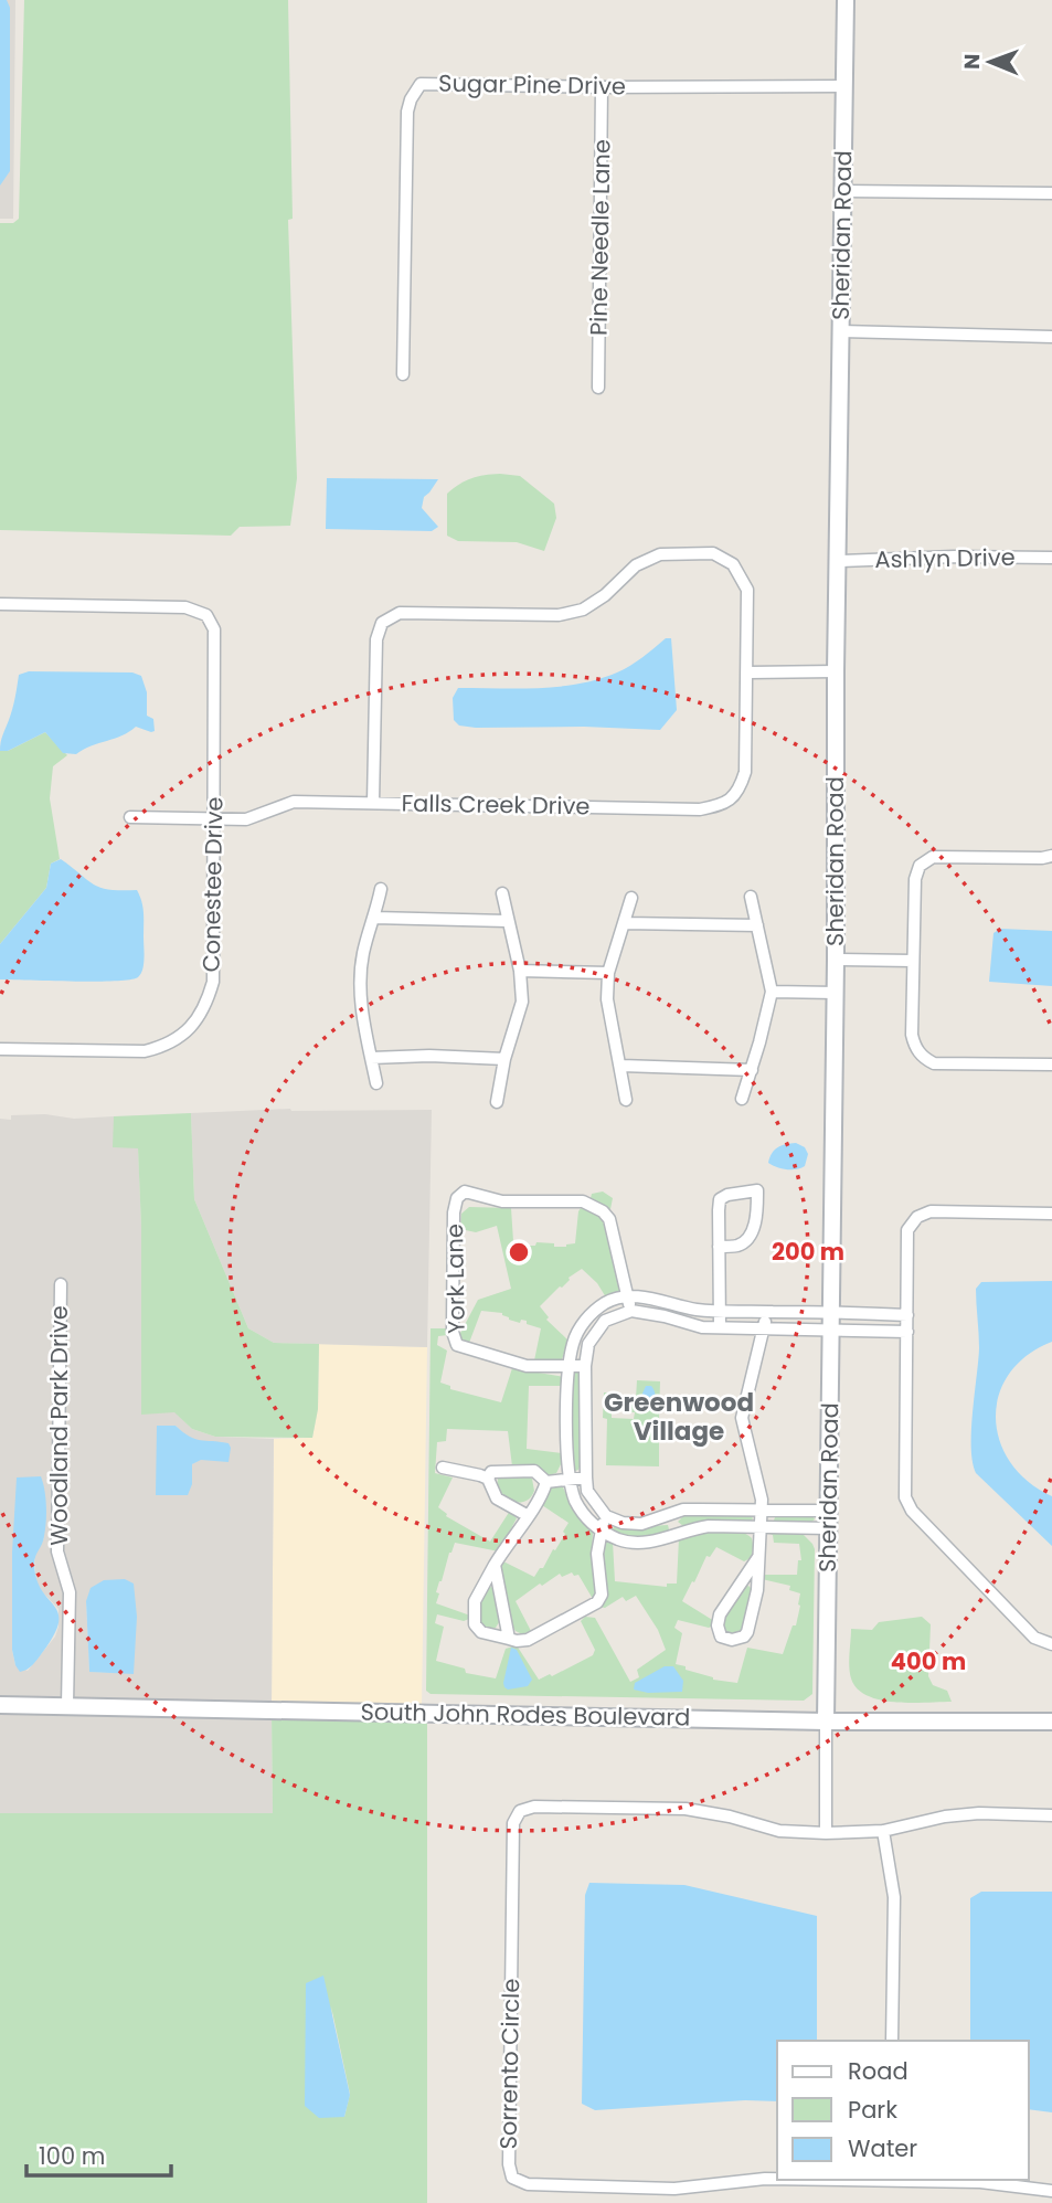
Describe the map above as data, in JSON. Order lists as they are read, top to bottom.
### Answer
{
  "streets": {
    "street": [
      "Sugar Pine Drive",
      "Sheridan Road",
      "Pine Needle Lane",
      "Ashlyn Drive",
      "Falls Creek Drive",
      "Conestee Drive",
      "York Lane",
      "Woodland Park Drive",
      "South John Rodes Boulevard",
      "Sorrento Circle"
    ]
  },
  "crossings": [
    ["Sugar Pine Drive", "Sheridan Road"],
    ["Sugar Pine Drive", "Pine Needle Lane"],
    ["Sheridan Road", "Ashlyn Drive"],
    ["Sheridan Road", "South John Rodes Boulevard"],
    ["Falls Creek Drive", "Conestee Drive"],
    ["Woodland Park Drive", "South John Rodes Boulevard"]
  ],
  "districts": ["Greenwood Village"],
  "legend": ["Road", "Park", "Water"],
  "scale_bar": "100 m",
  "north": "left",
  "rings": ["200 m", "400 m"]
}
